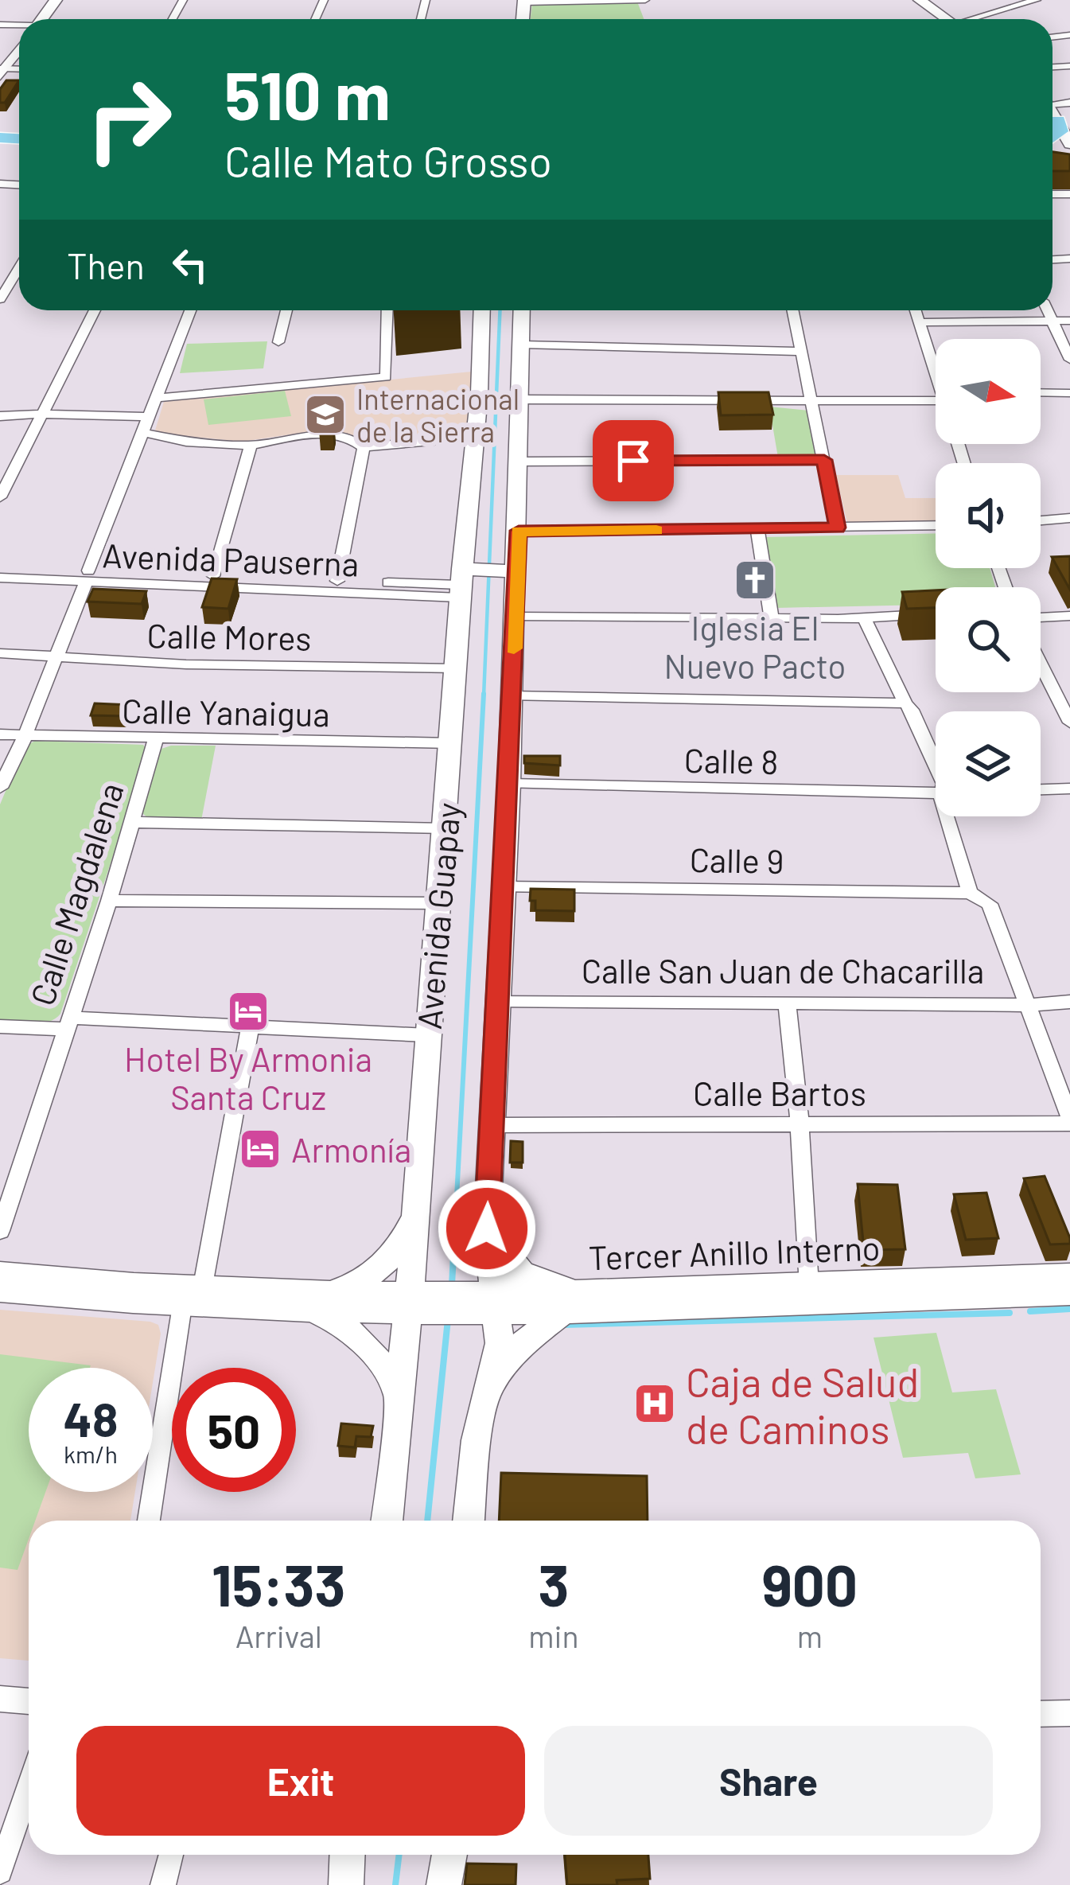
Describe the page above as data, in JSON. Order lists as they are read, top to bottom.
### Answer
{
  "streets": {
    "main road": ["Avenida Guapay", "Tercer Anillo Interno"],
    "street": [
      "Avenida Pauserna",
      "Calle Mores",
      "Calle Yanaigua",
      "Calle 8",
      "Calle 9",
      "Calle Magdalena",
      "Calle San Juan de Chacarilla",
      "Calle Bartos"
    ]
  },
  "crossings": [
    ["Avenida Pauserna", "Avenida Guapay"],
    ["Calle Mores", "Avenida Guapay"],
    ["Calle Yanaigua", "Calle Magdalena"],
    ["Calle Yanaigua", "Avenida Guapay"],
    ["Calle 8", "Avenida Guapay"],
    ["Calle 9", "Avenida Guapay"],
    ["Avenida Guapay", "Calle San Juan de Chacarilla"],
    ["Avenida Guapay", "Calle Bartos"],
    ["Avenida Guapay", "Tercer Anillo Interno"]
  ],
  "places": {
    "school or university": ["Internacional de la Sierra"],
    "church": ["Iglesia El Nuevo Pacto"],
    "hotel": ["Hotel By Armonia Santa Cruz", "Armonía"],
    "hospital": ["Caja de Salud de Caminos"]
  },
  "north": "right",
  "page": {
    "turn": ["510 m", "Calle Mato Grosso"],
    "then": "Then",
    "speed": "48 km/h",
    "limit": "50",
    "eta": [
      "15:33",
      "Arrival",
      "3",
      "min",
      "900",
      "m"
    ],
    "buttons": ["Exit", "Share"]
  }
}
